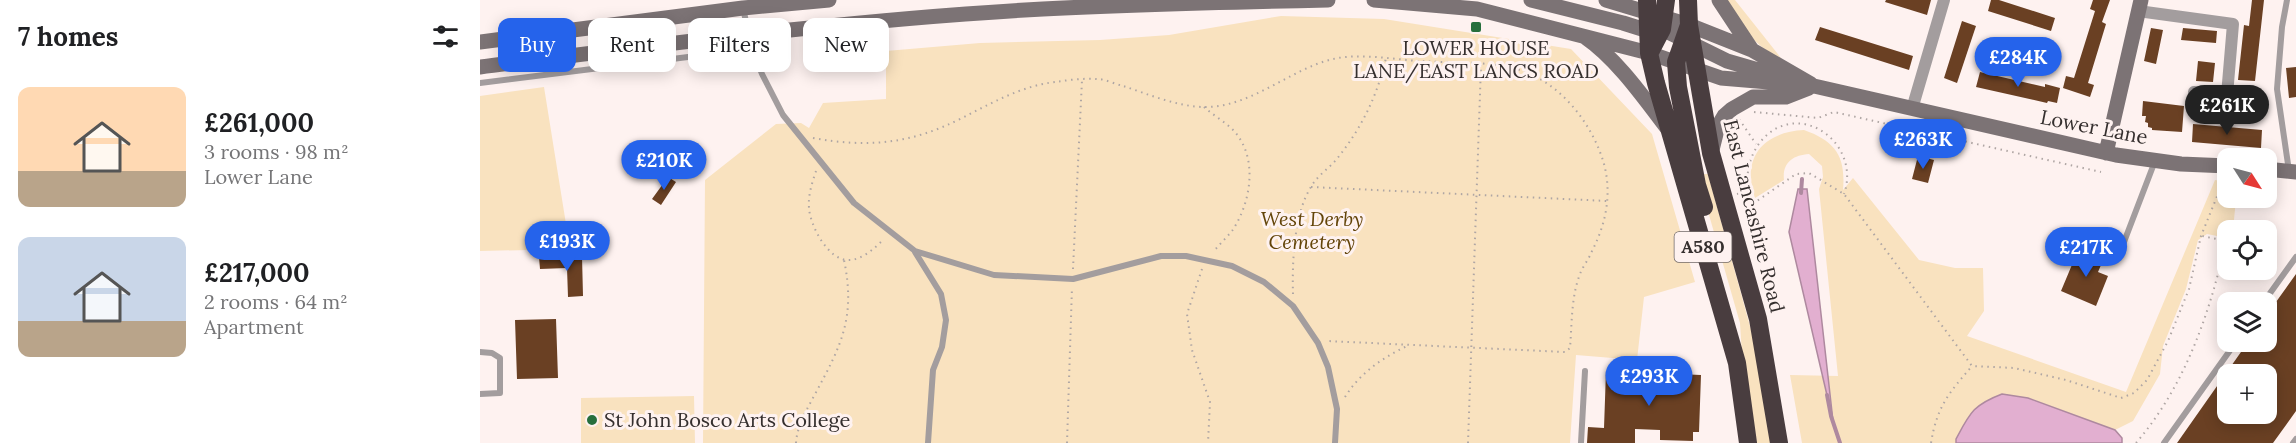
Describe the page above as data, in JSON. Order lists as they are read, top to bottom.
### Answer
{
  "streets": {
    "highway": ["East Lancashire Road", "A580"],
    "street": ["Lower Lane"]
  },
  "crossings": [
    ["Lower Lane", "East Lancashire Road"]
  ],
  "parks": ["West Derby Cemetery"],
  "places": {
    "transit": ["LOWER HOUSE LANE/EAST LANCS ROAD"],
    "other": ["St John Bosco Arts College"]
  },
  "north": "bottom right",
  "page": {
    "heading": "7 homes",
    "chip": [
      "Buy",
      "Rent",
      "Filters",
      "New"
    ],
    "price": [
      "£284K",
      "£261K",
      "£263K",
      "£210K",
      "£193K",
      "£217K",
      "£293K"
    ],
    "list": [
      {
        "name": "£261,000",
        "note": "3 rooms · 98 m² · Lower Lane"
      },
      {
        "name": "£217,000",
        "note": "2 rooms · 64 m² · Apartment"
      }
    ],
    "map_buttons": "+"
  }
}
